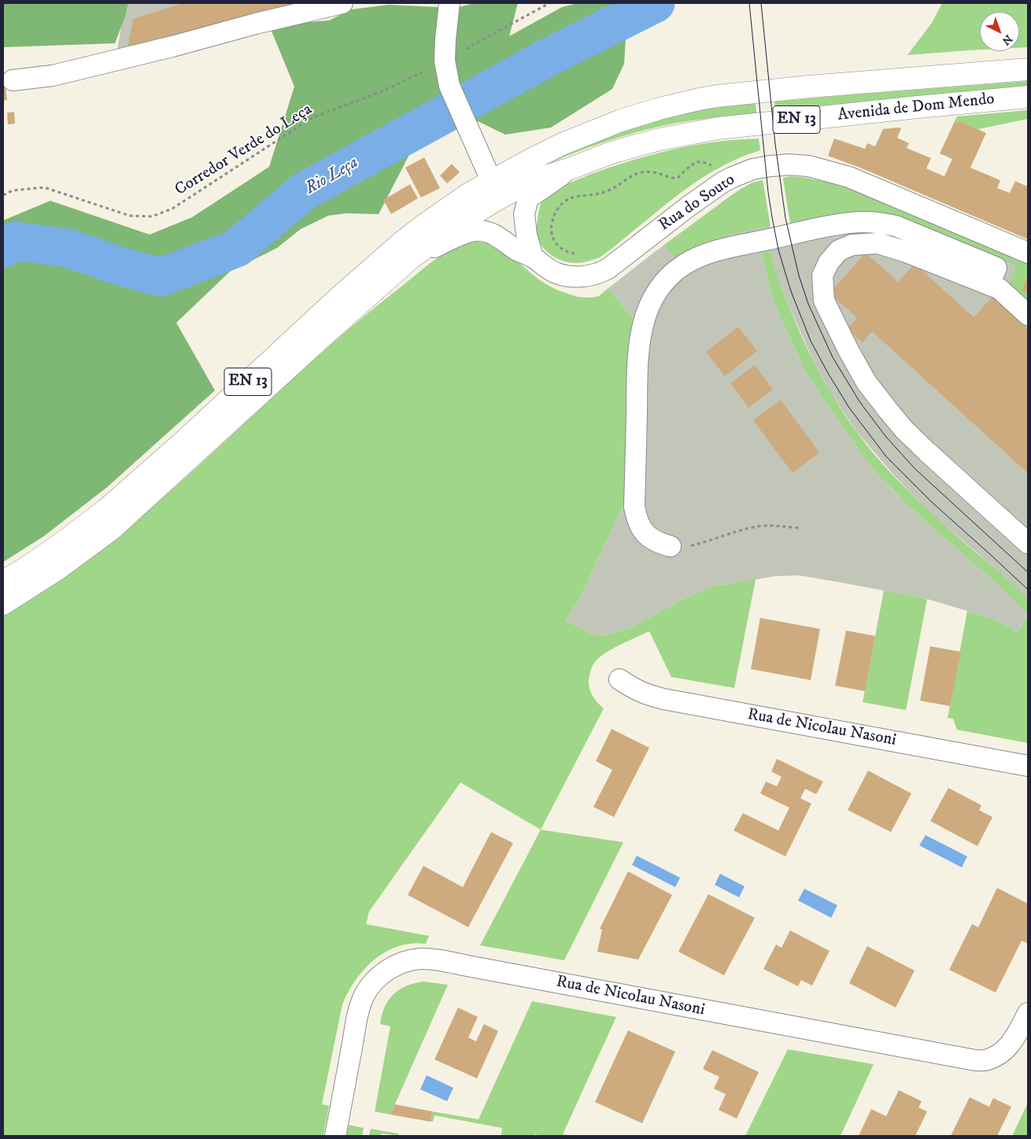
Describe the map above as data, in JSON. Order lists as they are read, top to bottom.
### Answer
{
  "streets": {
    "main road": ["Avenida de Dom Mendo", "EN 13"],
    "street": ["Rua do Souto", "Rua de Nicolau Nasoni"],
    "path": ["Corredor Verde do Leça"]
  },
  "crossings": [
    ["Avenida de Dom Mendo", "EN 13"],
    ["Avenida de Dom Mendo", "Rua do Souto"],
    ["EN 13", "Rua do Souto"]
  ],
  "water": ["Rio Leça"],
  "north": "bottom right"
}
